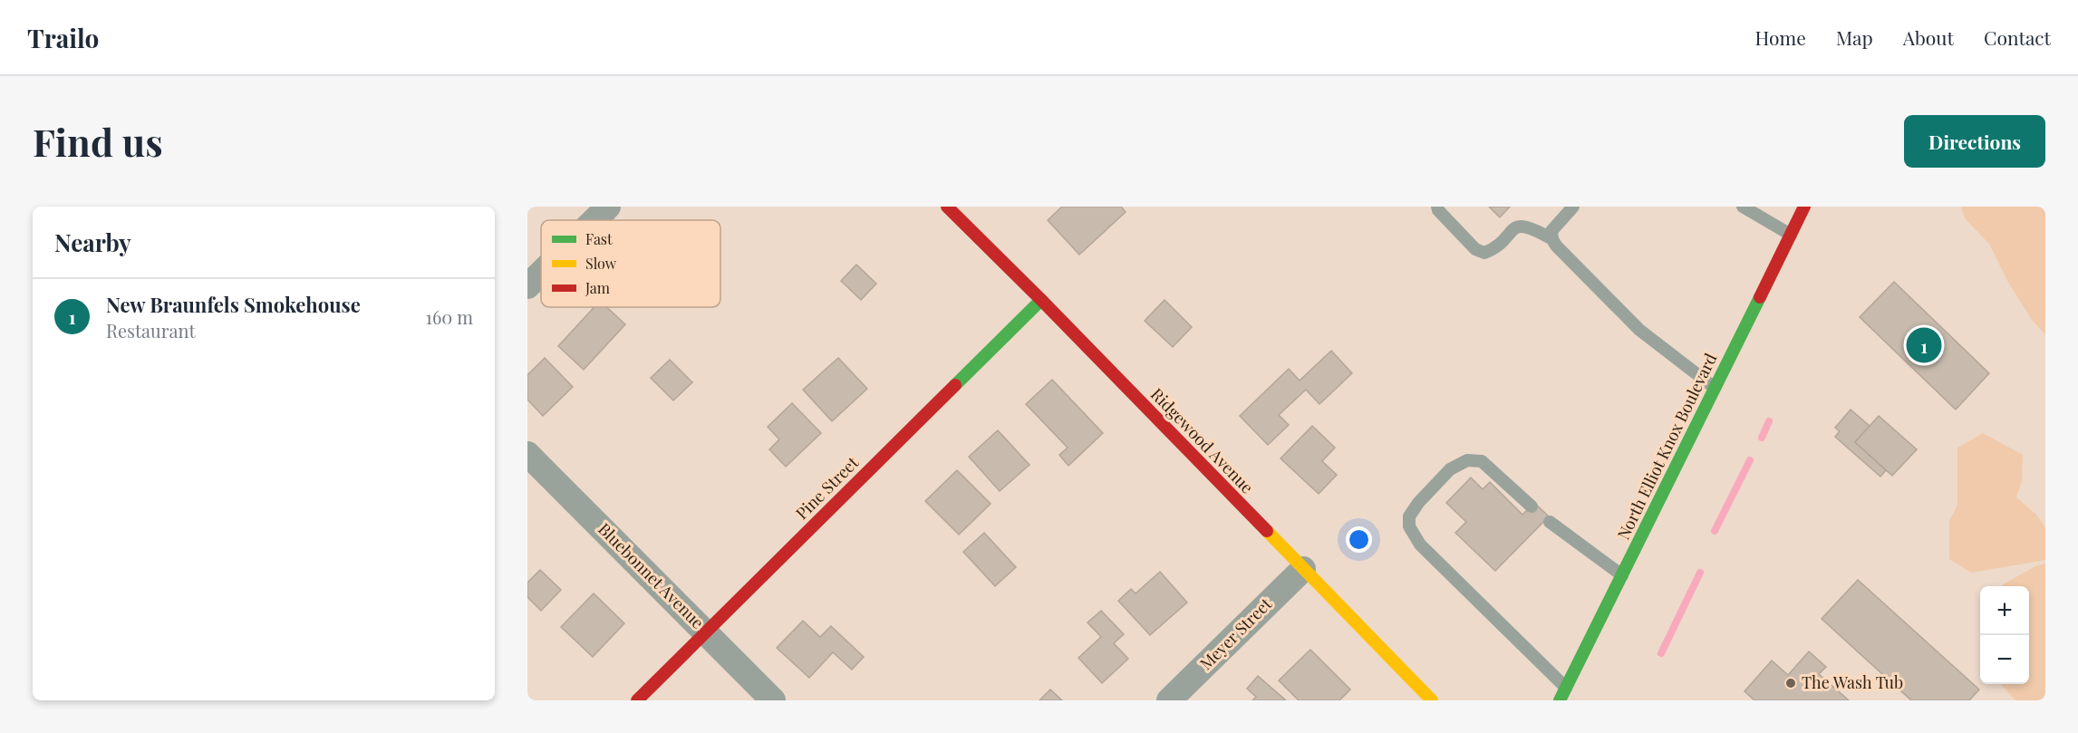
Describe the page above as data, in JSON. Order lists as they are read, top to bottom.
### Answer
{
  "streets": {
    "street": [
      "Ridgewood Avenue",
      "North Elliot Knox Boulevard",
      "Pine Street",
      "Bluebonnet Avenue",
      "Meyer Street"
    ]
  },
  "crossings": [
    ["Ridgewood Avenue", "Pine Street"],
    ["Ridgewood Avenue", "Meyer Street"],
    ["Pine Street", "Bluebonnet Avenue"]
  ],
  "places": ["The Wash Tub"],
  "legend": ["Fast", "Slow", "Jam"],
  "page": {
    "header": "Trailo",
    "nav": [
      "Home",
      "Map",
      "About",
      "Contact"
    ],
    "buttons": "Directions",
    "title": "Find us",
    "heading": "Nearby",
    "list": [
      {
        "mark": "1",
        "name": "New Braunfels Smokehouse",
        "note": "Restaurant",
        "value": "160 m"
      }
    ],
    "pins": "1",
    "map_buttons": ["+", "−"]
  }
}
